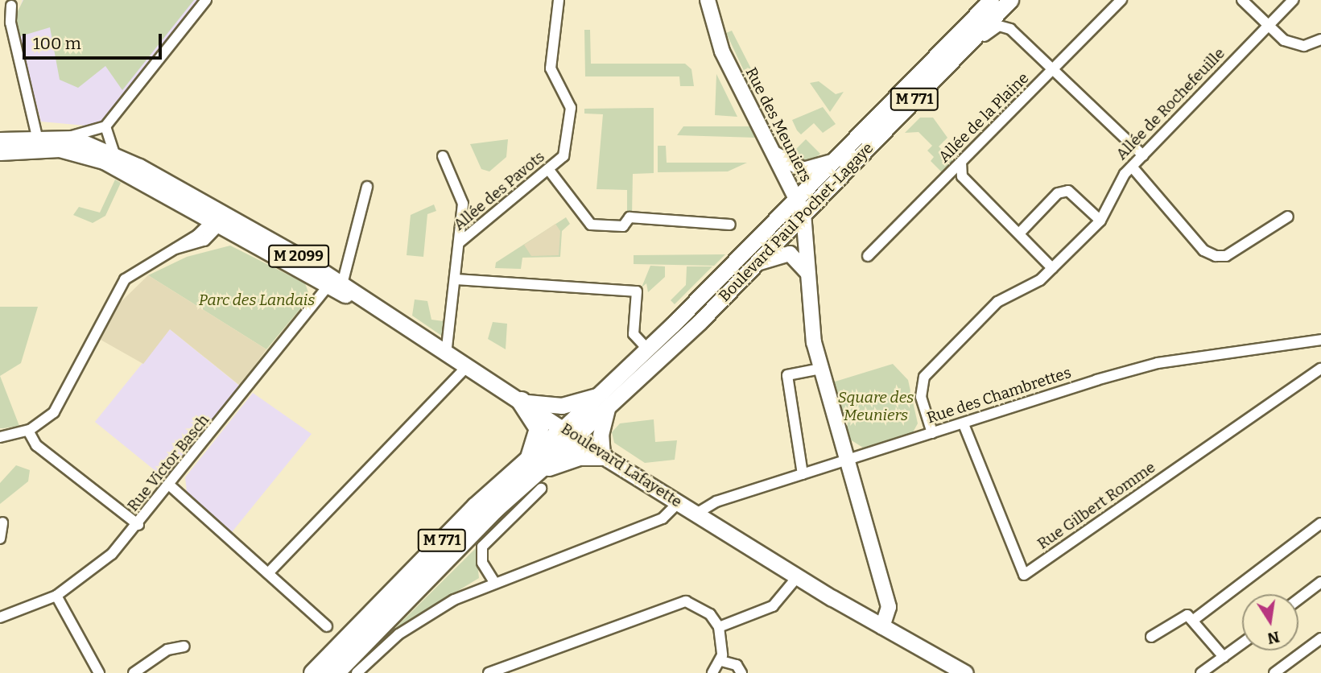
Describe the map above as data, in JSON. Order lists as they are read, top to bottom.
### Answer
{
  "streets": {
    "highway": ["M 771"],
    "main road": [
      "Rue des Meuniers",
      "Boulevard Paul Pochet-Lagaye",
      "M 2099",
      "Boulevard Lafayette"
    ],
    "street": [
      "Allée de Rochefeuille",
      "Allée de la Plaine",
      "Allée des Pavots",
      "Rue des Chambrettes",
      "Rue Victor Basch",
      "Rue Gilbert Romme"
    ]
  },
  "crossings": [
    ["M 771", "Boulevard Paul Pochet-Lagaye"],
    ["M 771", "Boulevard Lafayette"],
    ["Allée de Rochefeuille", "Rue des Chambrettes"],
    ["Rue des Meuniers", "Boulevard Paul Pochet-Lagaye"],
    ["Rue des Meuniers", "Rue des Chambrettes"],
    ["Rue des Meuniers", "Boulevard Lafayette"],
    ["Boulevard Paul Pochet-Lagaye", "Boulevard Lafayette"],
    ["M 2099", "Boulevard Lafayette"],
    ["Rue des Chambrettes", "Boulevard Lafayette"],
    ["Rue des Chambrettes", "Rue Gilbert Romme"],
    ["Rue Victor Basch", "Boulevard Lafayette"]
  ],
  "parks": ["Parc des Landais", "Square des Meuniers"],
  "scale_bar": "100 m",
  "north": "bottom"
}
